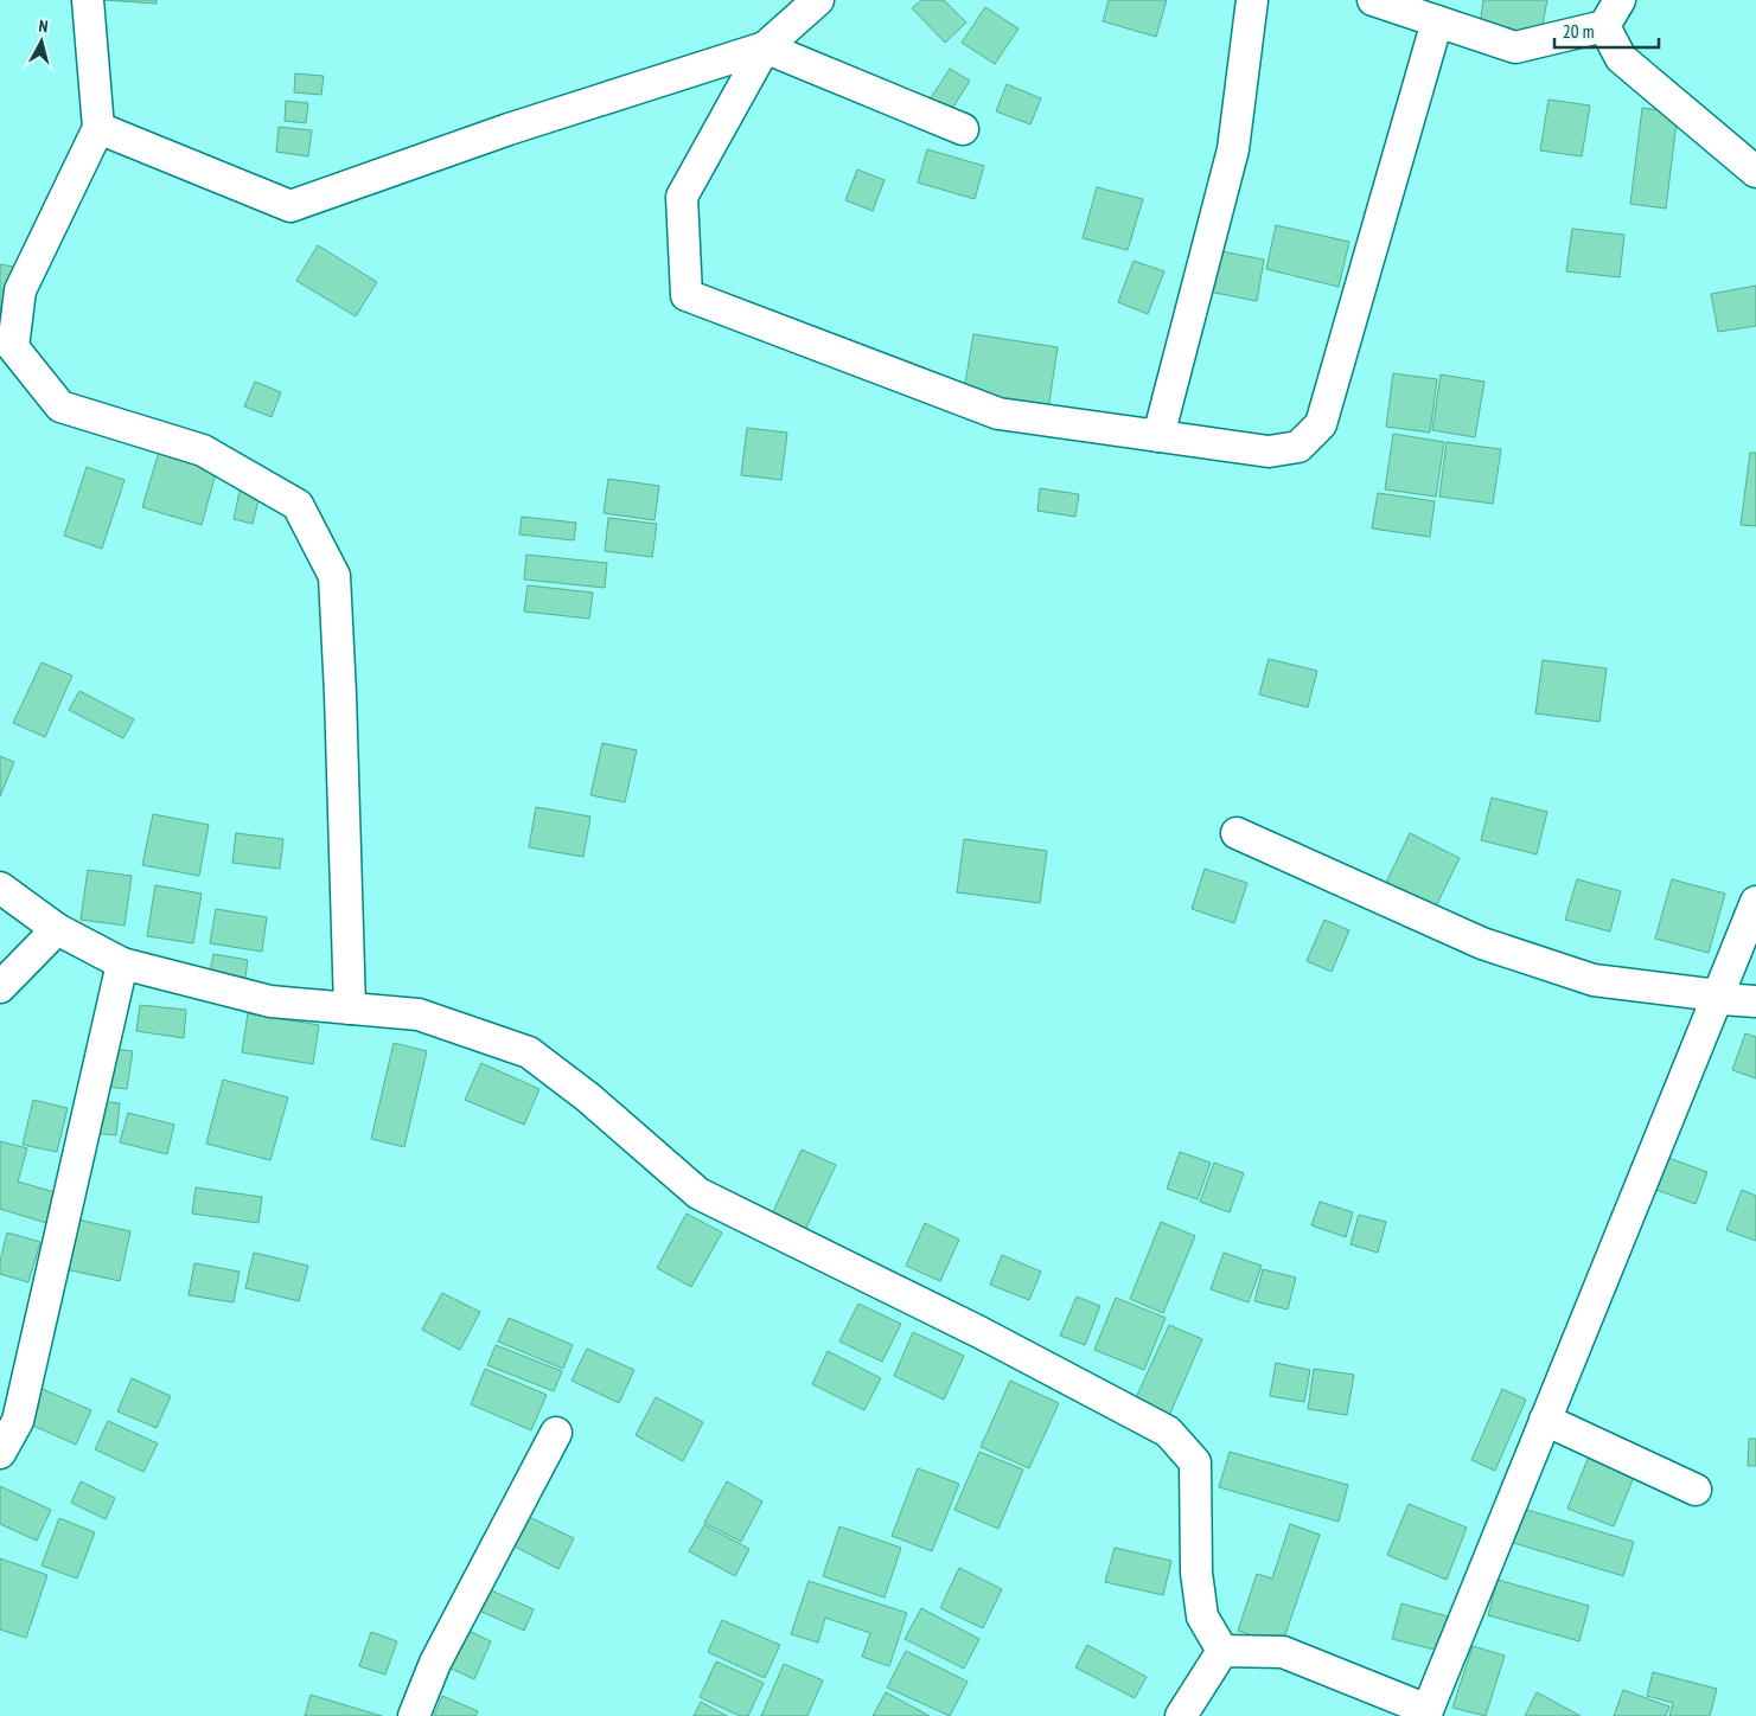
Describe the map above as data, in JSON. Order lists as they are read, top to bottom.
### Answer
{
  "scale_bar": "20 m",
  "north": "top"
}
